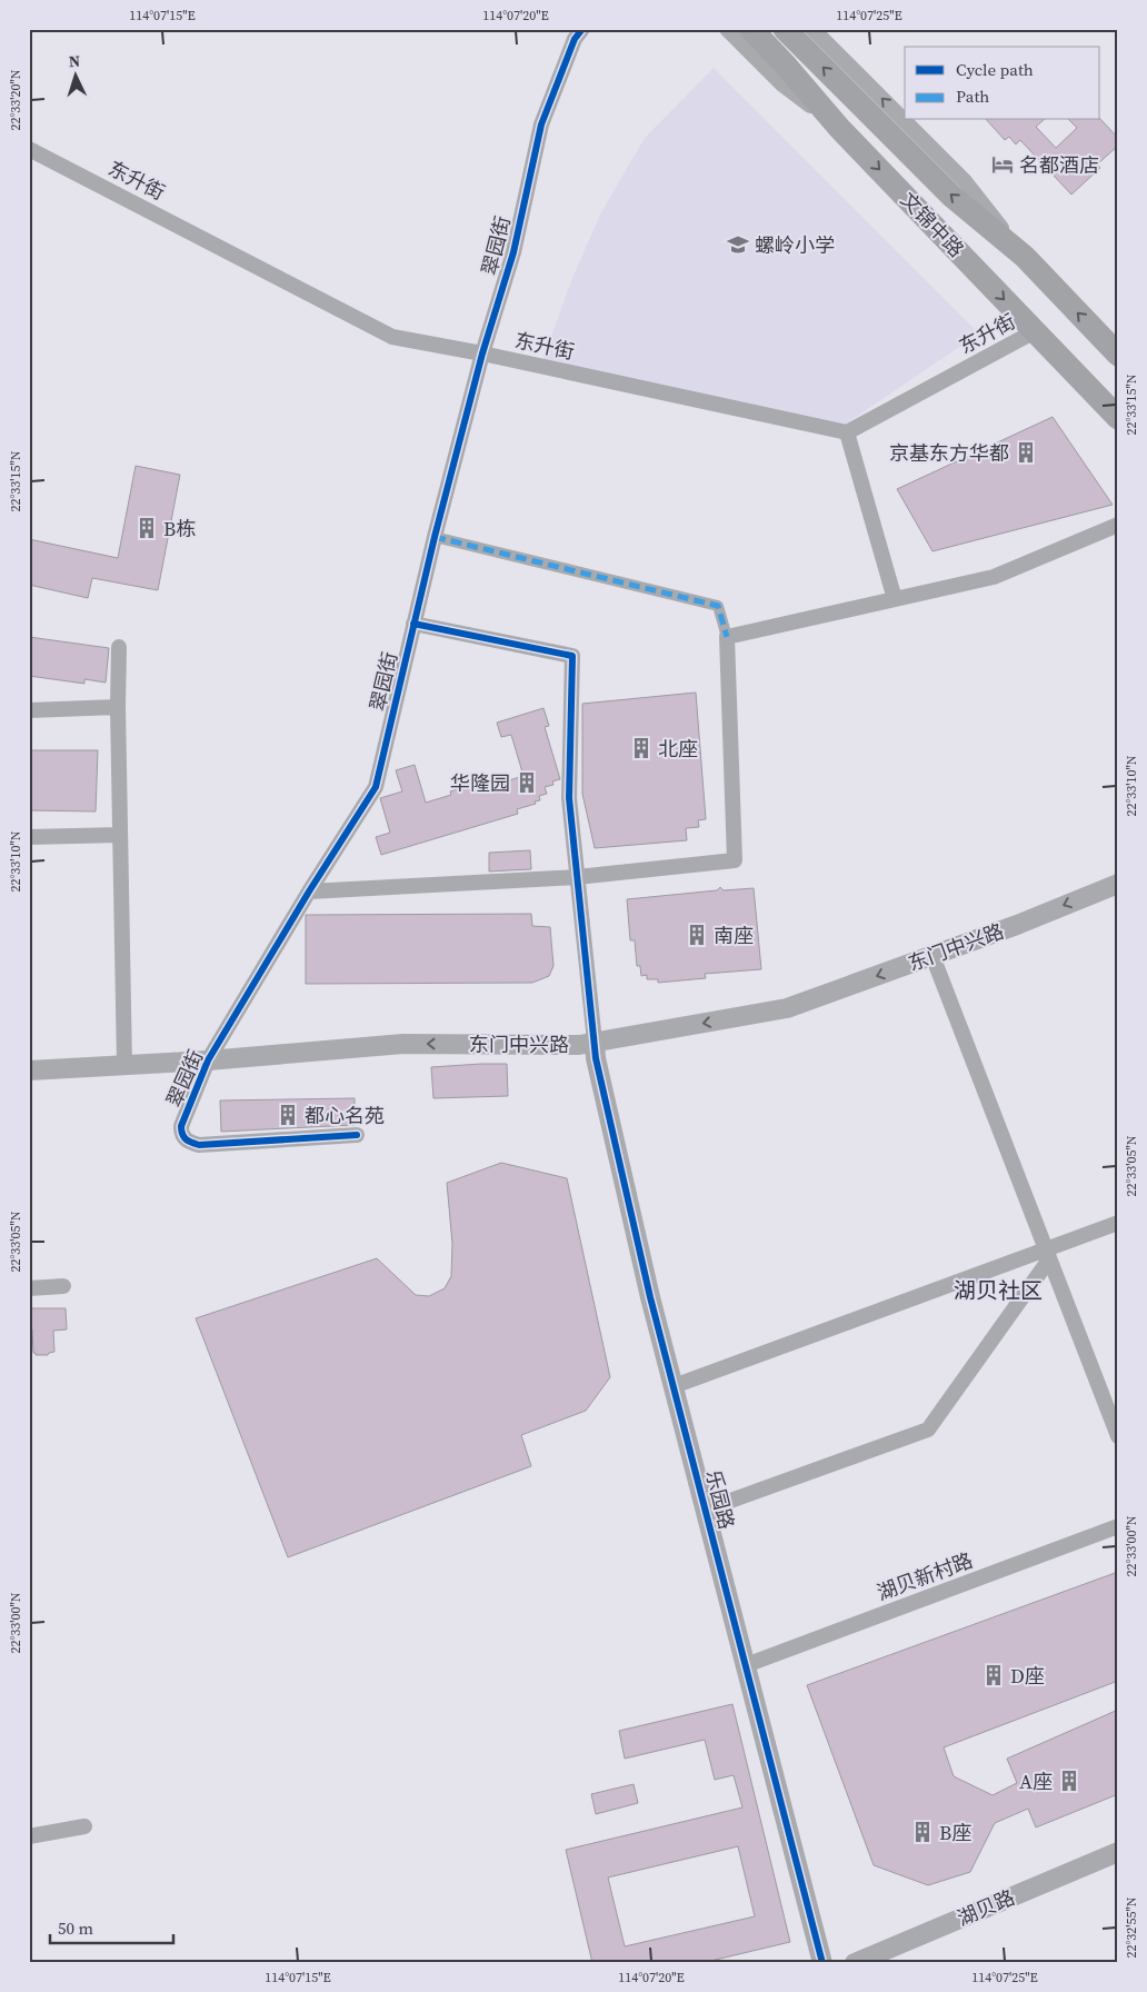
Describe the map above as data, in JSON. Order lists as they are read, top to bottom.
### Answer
{
  "streets": {
    "main road": ["文锦中路"],
    "street": [
      "东升街",
      "翠园街",
      "东门中兴路",
      "乐园路",
      "湖贝新村路",
      "湖贝路"
    ]
  },
  "crossings": [
    ["东升街", "文锦中路"],
    ["东升街", "翠园街"],
    ["翠园街", "东门中兴路"],
    ["东门中兴路", "乐园路"],
    ["乐园路", "湖贝新村路"]
  ],
  "one_way": ["东门中兴路"],
  "districts": ["湖贝社区"],
  "places": {
    "hotel": ["名都酒店"],
    "school or university": ["螺岭小学"],
    "building": [
      "京基东方华都",
      "B栋",
      "北座",
      "华隆园",
      "南座",
      "都心名苑",
      "D座",
      "A座",
      "B座"
    ]
  },
  "legend": ["Cycle path", "Path"],
  "scale_bar": "50 m",
  "north": "top",
  "coordinates": [
    "114°07'15\"E",
    "114°07'20\"E",
    "114°07'25\"E",
    "22°33'20\"N",
    "22°33'15\"N",
    "22°33'10\"N",
    "22°33'05\"N",
    "22°33'00\"N",
    "22°32'55\"N"
  ]
}
